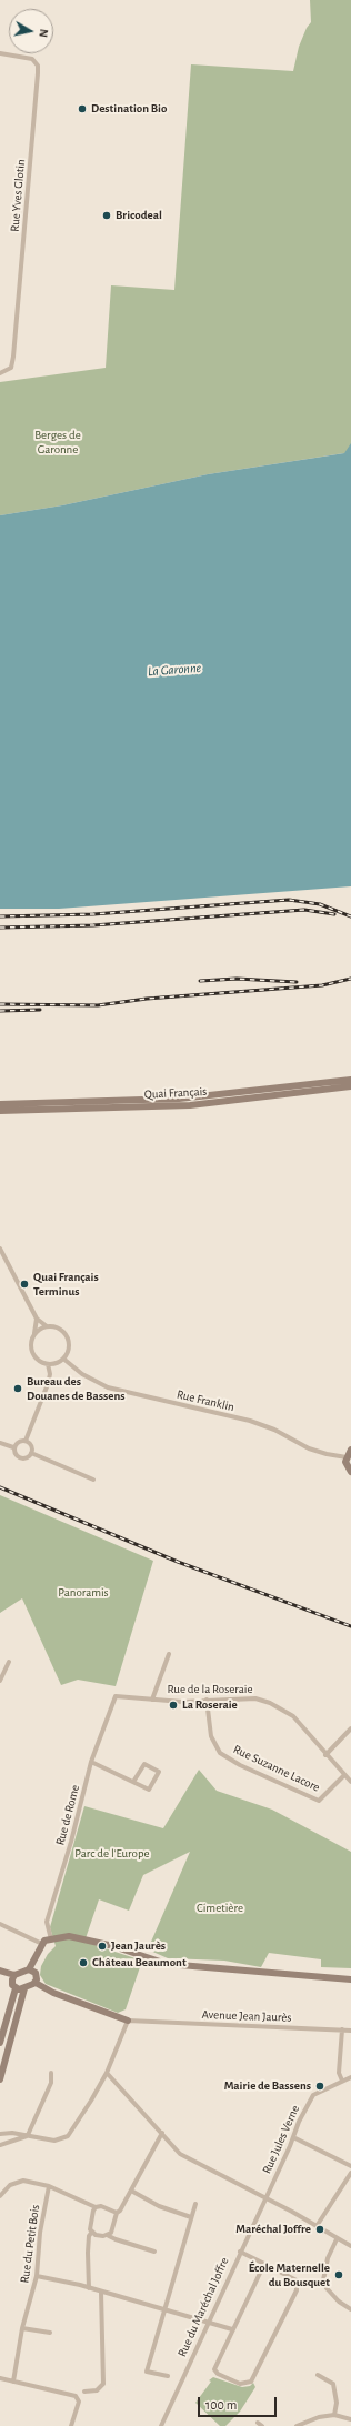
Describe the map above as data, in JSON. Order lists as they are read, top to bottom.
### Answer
{
  "streets": {
    "street": [
      "Rue Yves Glotin",
      "Quai Français",
      "Rue Franklin",
      "Rue de la Roseraie",
      "Rue Suzanne Lacore",
      "Rue de Rome",
      "Avenue Jean Jaurès",
      "Rue Jules Verne",
      "Rue du Petit Bois",
      "Rue du Maréchal Joffre"
    ]
  },
  "crossings": [
    ["Rue de la Roseraie", "Rue Suzanne Lacore"],
    ["Rue de la Roseraie", "Rue de Rome"],
    ["Rue Jules Verne", "Rue du Maréchal Joffre"]
  ],
  "water": ["La Garonne"],
  "parks": [
    "Berges de Garonne",
    "Panoramis",
    "Parc de l'Europe",
    "Cimetière"
  ],
  "places": [
    "Destination Bio",
    "Bricodeal",
    "Quai Français Terminus",
    "Bureau des Douanes de Bassens",
    "La Roseraie",
    "Jean Jaurès",
    "Château Beaumont",
    "Mairie de Bassens",
    "Maréchal Joffre",
    "École Maternelle du Bousquet"
  ],
  "scale_bar": "100 m",
  "north": "right"
}
